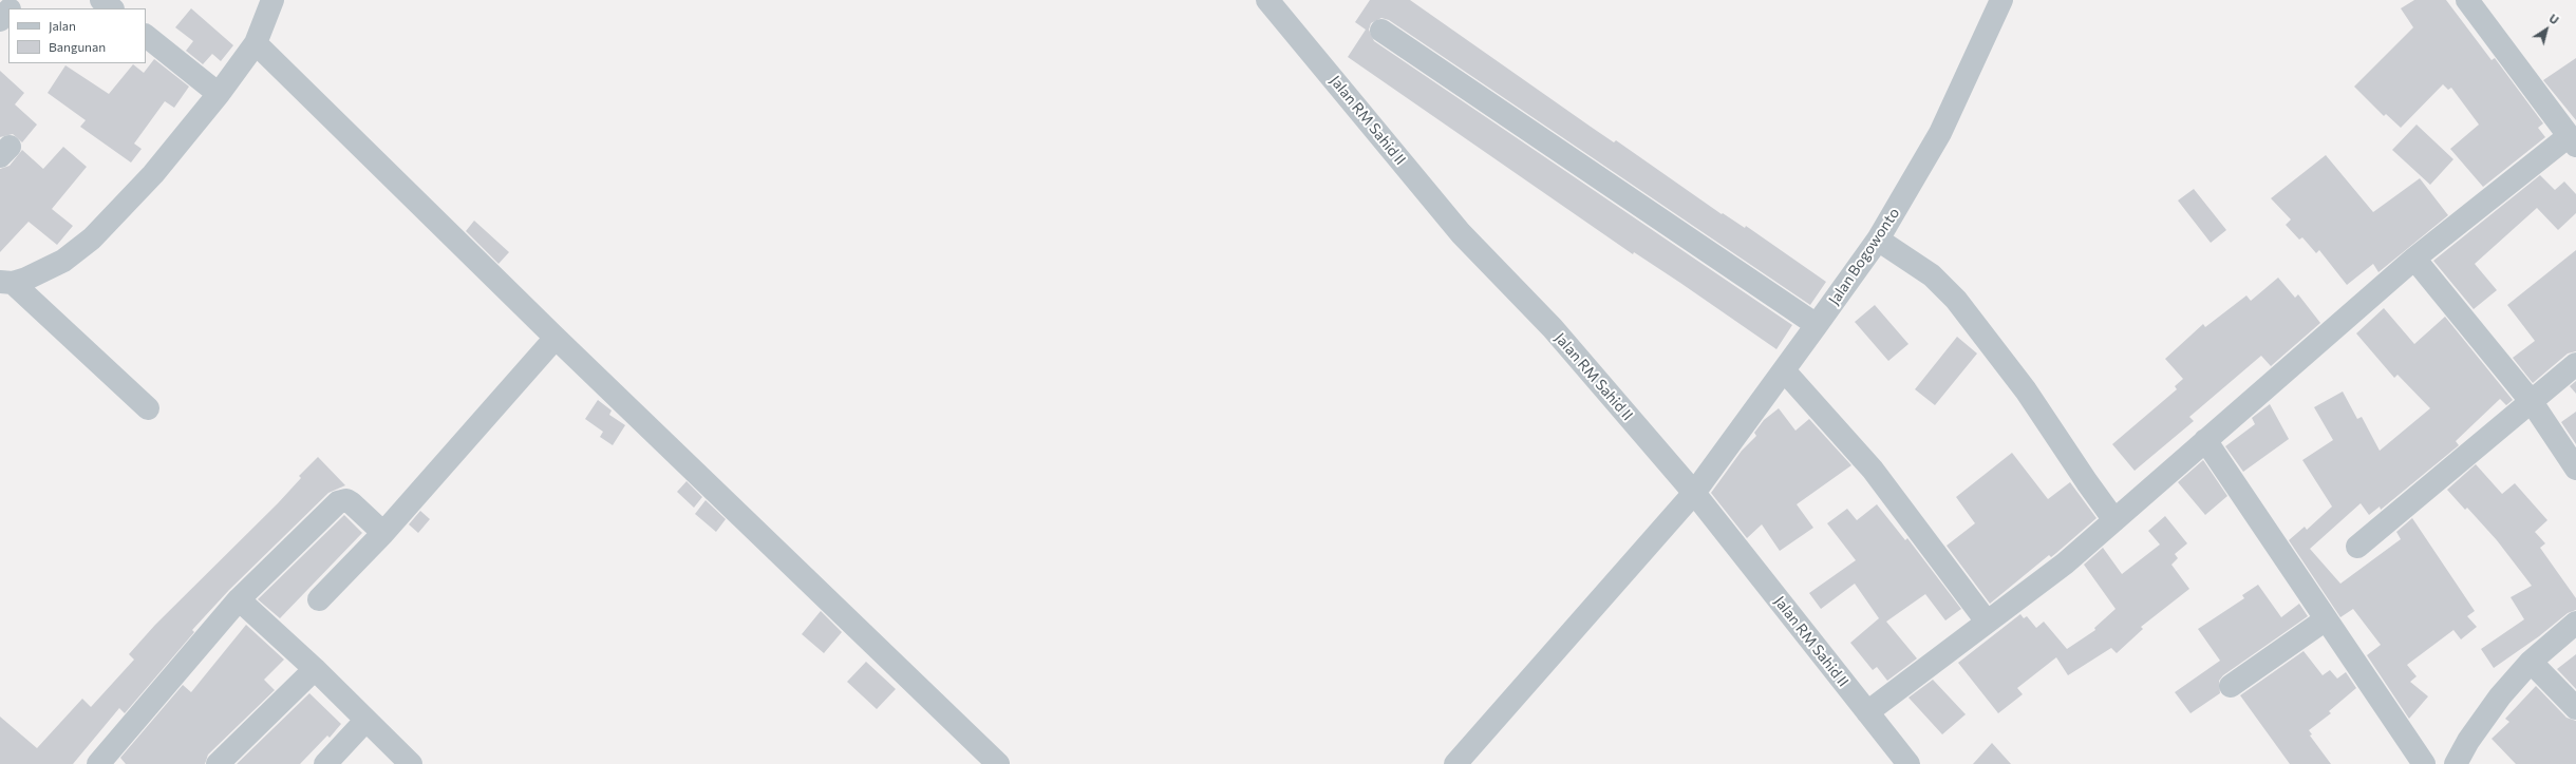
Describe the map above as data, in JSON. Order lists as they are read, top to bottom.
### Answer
{
  "streets": {
    "street": ["Jalan RM Sahid II", "Jalan Bogowonto"]
  },
  "crossings": [
    ["Jalan RM Sahid II", "Jalan Bogowonto"]
  ],
  "legend": ["Jalan", "Bangunan"],
  "north": "top right"
}
